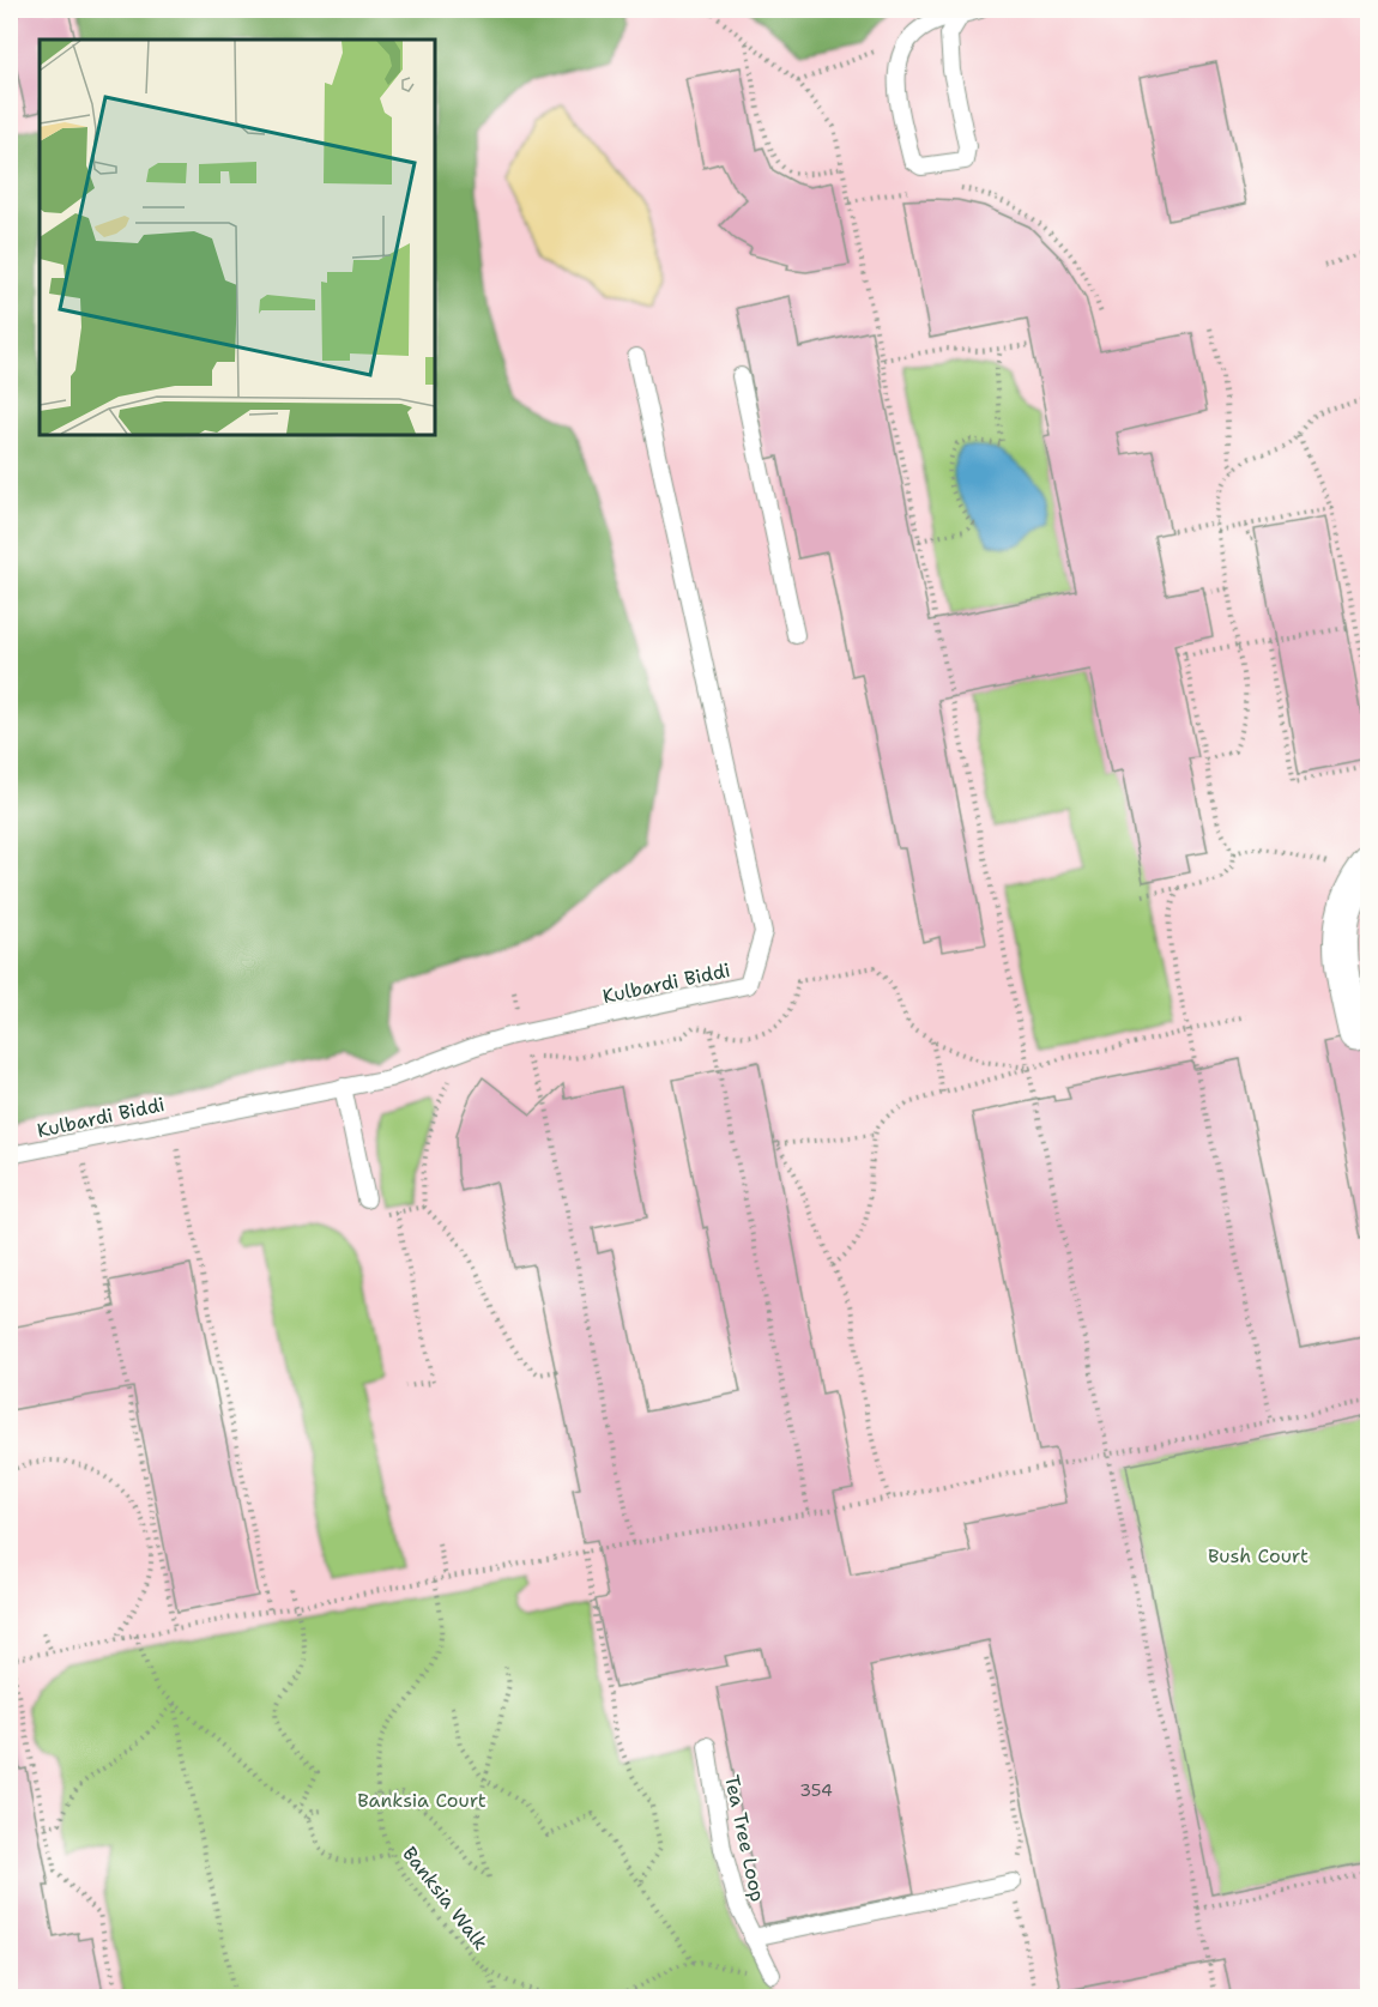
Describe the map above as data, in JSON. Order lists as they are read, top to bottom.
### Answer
{
  "streets": {
    "lane": ["Kulbardi Biddi", "Tea Tree Loop"],
    "path": ["Banksia Walk"]
  },
  "crossings": [
    ["Tea Tree Loop", "Banksia Walk"]
  ],
  "parks": ["Bush Court", "Banksia Court"],
  "house_numbers": ["354"]
}
